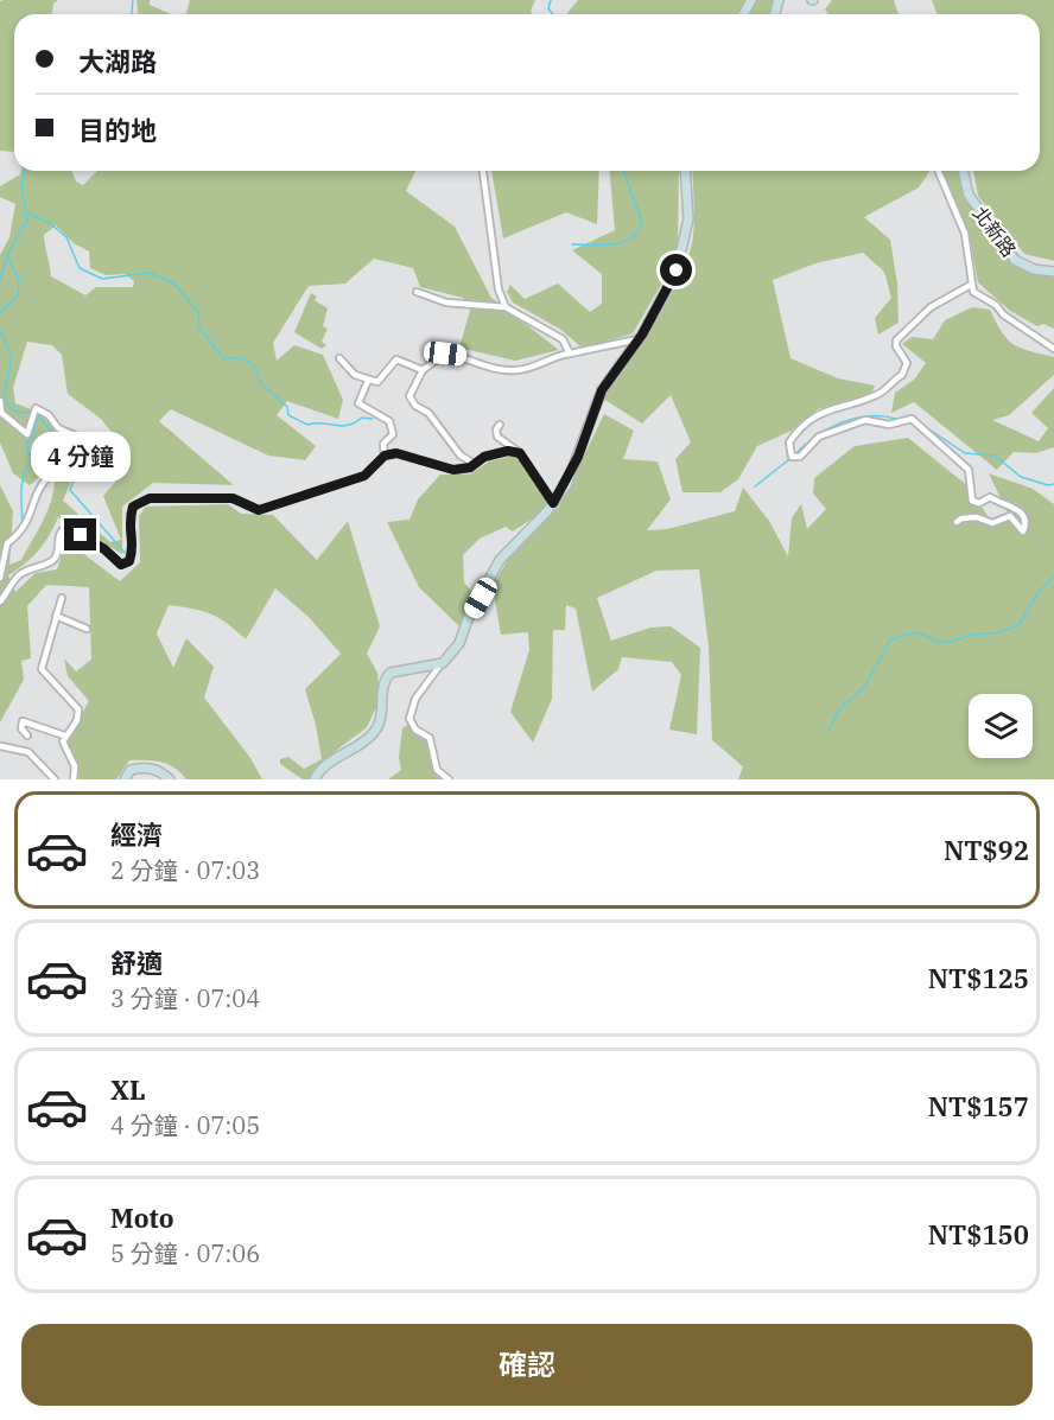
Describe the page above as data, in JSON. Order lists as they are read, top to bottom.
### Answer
{
  "streets": {
    "street": ["北新路"]
  },
  "page": {
    "banner": ["大湖路", "目的地"],
    "bubble": "4 分鐘",
    "list": [
      {
        "name": "經濟",
        "note": "2 分鐘 · 07:03",
        "value": "NT$92"
      },
      {
        "name": "舒適",
        "note": "3 分鐘 · 07:04",
        "value": "NT$125"
      },
      {
        "name": "XL",
        "note": "4 分鐘 · 07:05",
        "value": "NT$157"
      },
      {
        "name": "Moto",
        "note": "5 分鐘 · 07:06",
        "value": "NT$150"
      }
    ],
    "buttons": "確認"
  }
}
